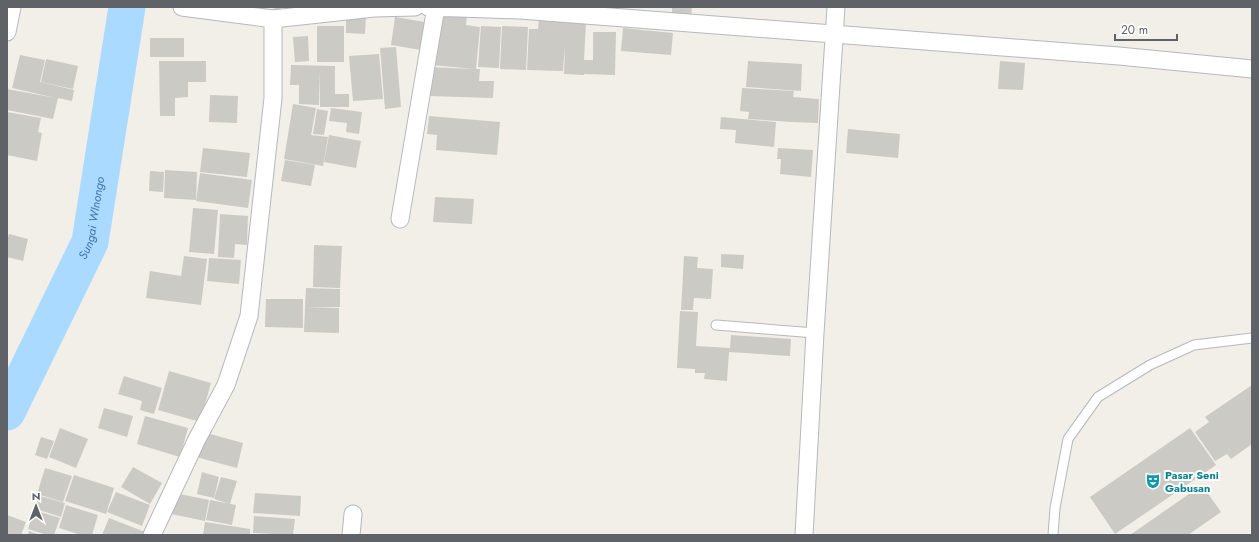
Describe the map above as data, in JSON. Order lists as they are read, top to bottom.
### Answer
{
  "water": ["Sungai WInongo"],
  "places": {
    "theatre": ["Pasar Seni Gabusan"]
  },
  "scale_bar": "20 m",
  "north": "top"
}
